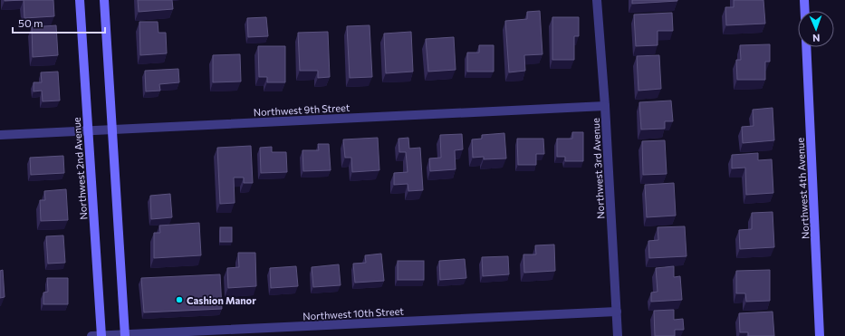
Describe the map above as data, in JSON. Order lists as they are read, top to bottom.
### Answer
{
  "streets": {
    "street": [
      "Northwest 9th Street",
      "Northwest 2nd Avenue",
      "Northwest 3rd Avenue",
      "Northwest 4th Avenue",
      "Northwest 10th Street"
    ]
  },
  "crossings": [
    ["Northwest 9th Street", "Northwest 2nd Avenue"],
    ["Northwest 9th Street", "Northwest 3rd Avenue"],
    ["Northwest 2nd Avenue", "Northwest 10th Street"],
    ["Northwest 3rd Avenue", "Northwest 10th Street"]
  ],
  "places": ["Cashion Manor"],
  "scale_bar": "50 m",
  "north": "bottom"
}
